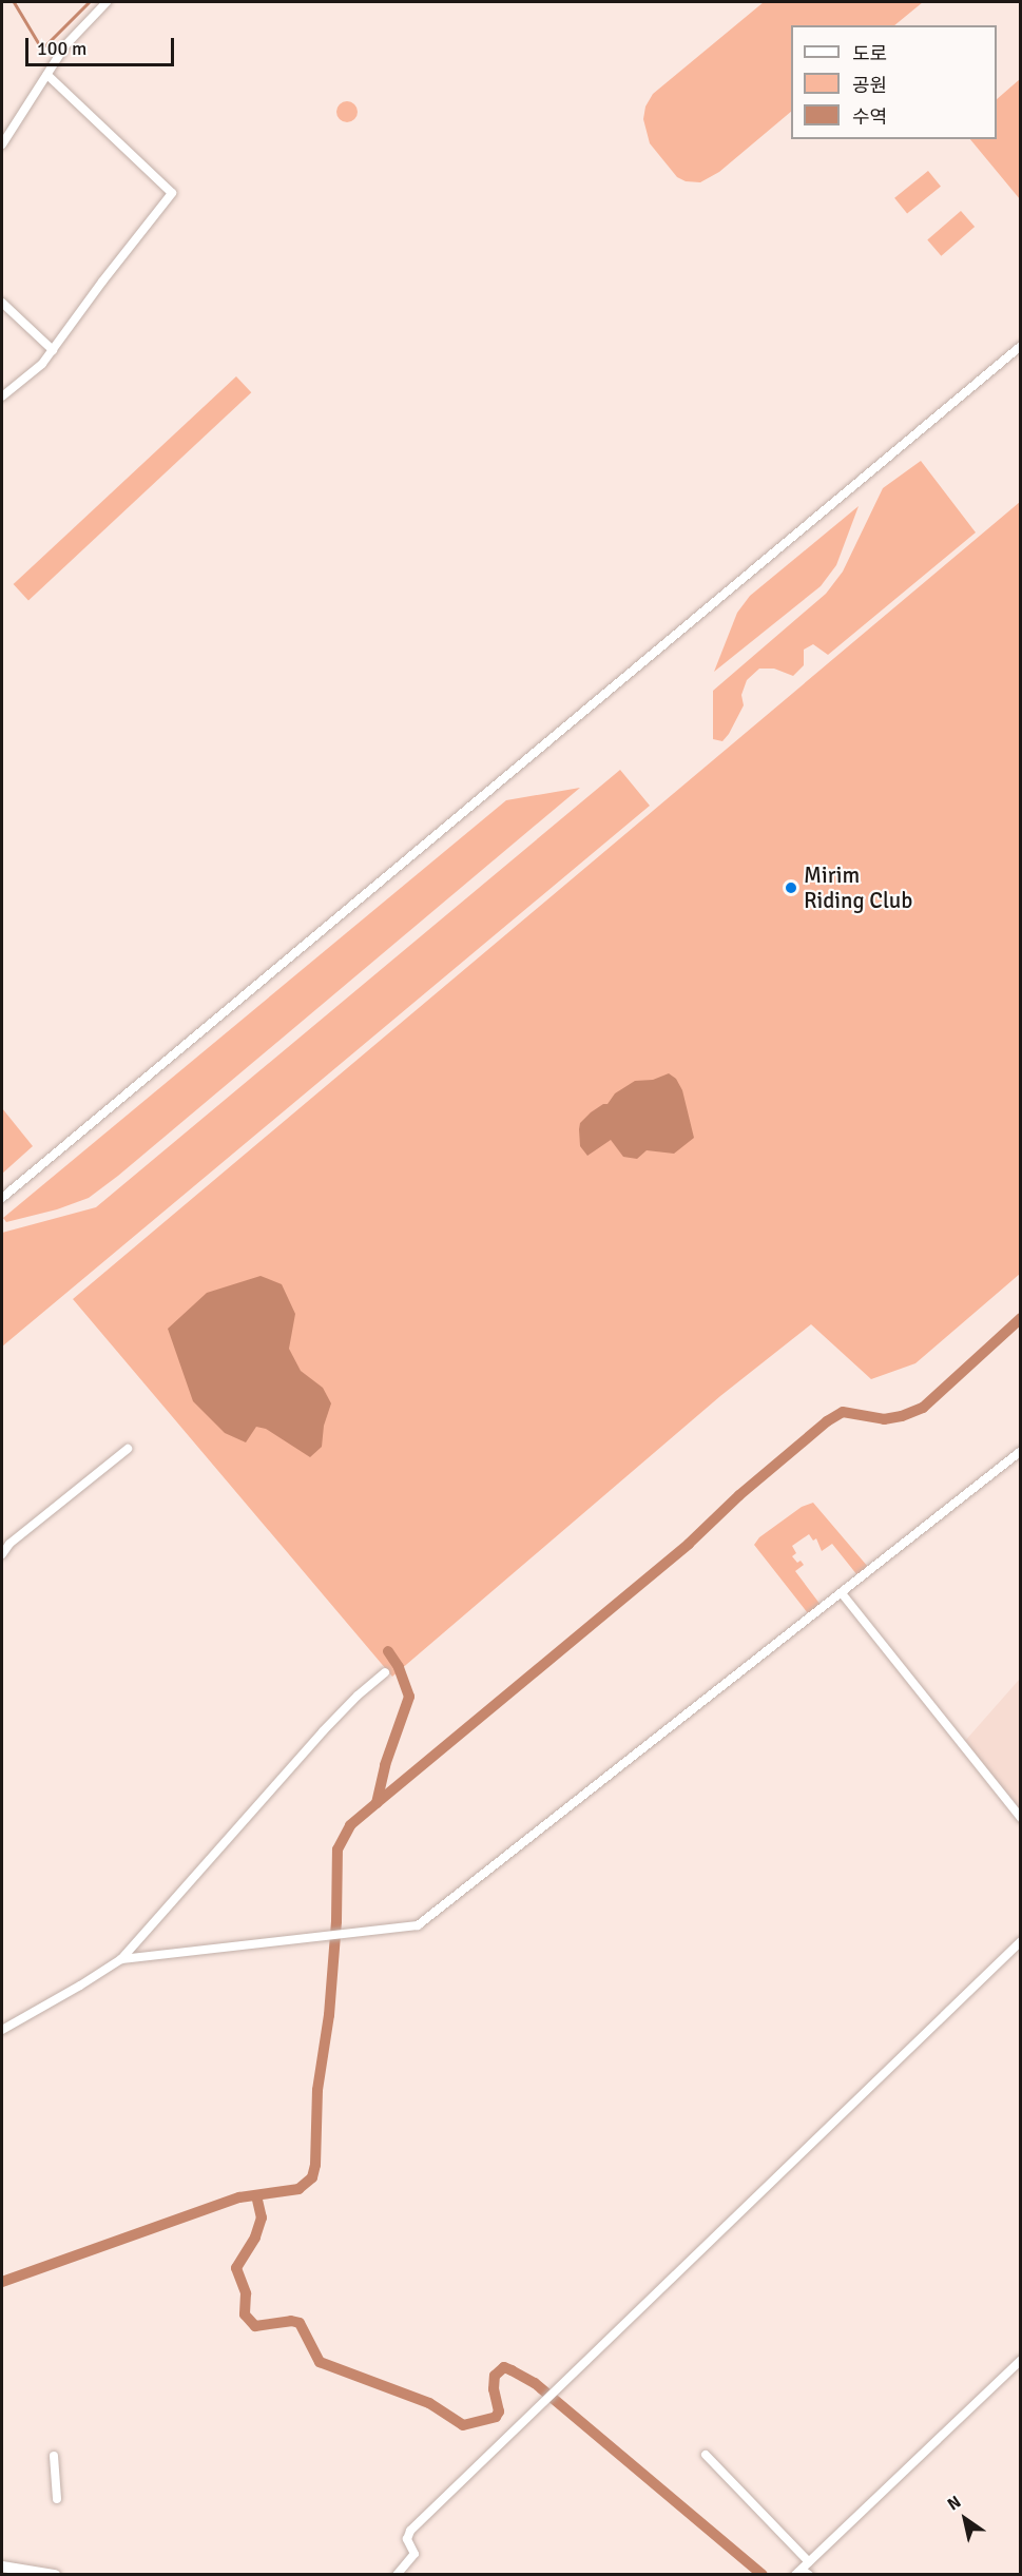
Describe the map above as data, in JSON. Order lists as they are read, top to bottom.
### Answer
{
  "places": ["Mirim Riding Club"],
  "legend": ["도로", "공원", "수역"],
  "scale_bar": "100 m",
  "north": "top left"
}
